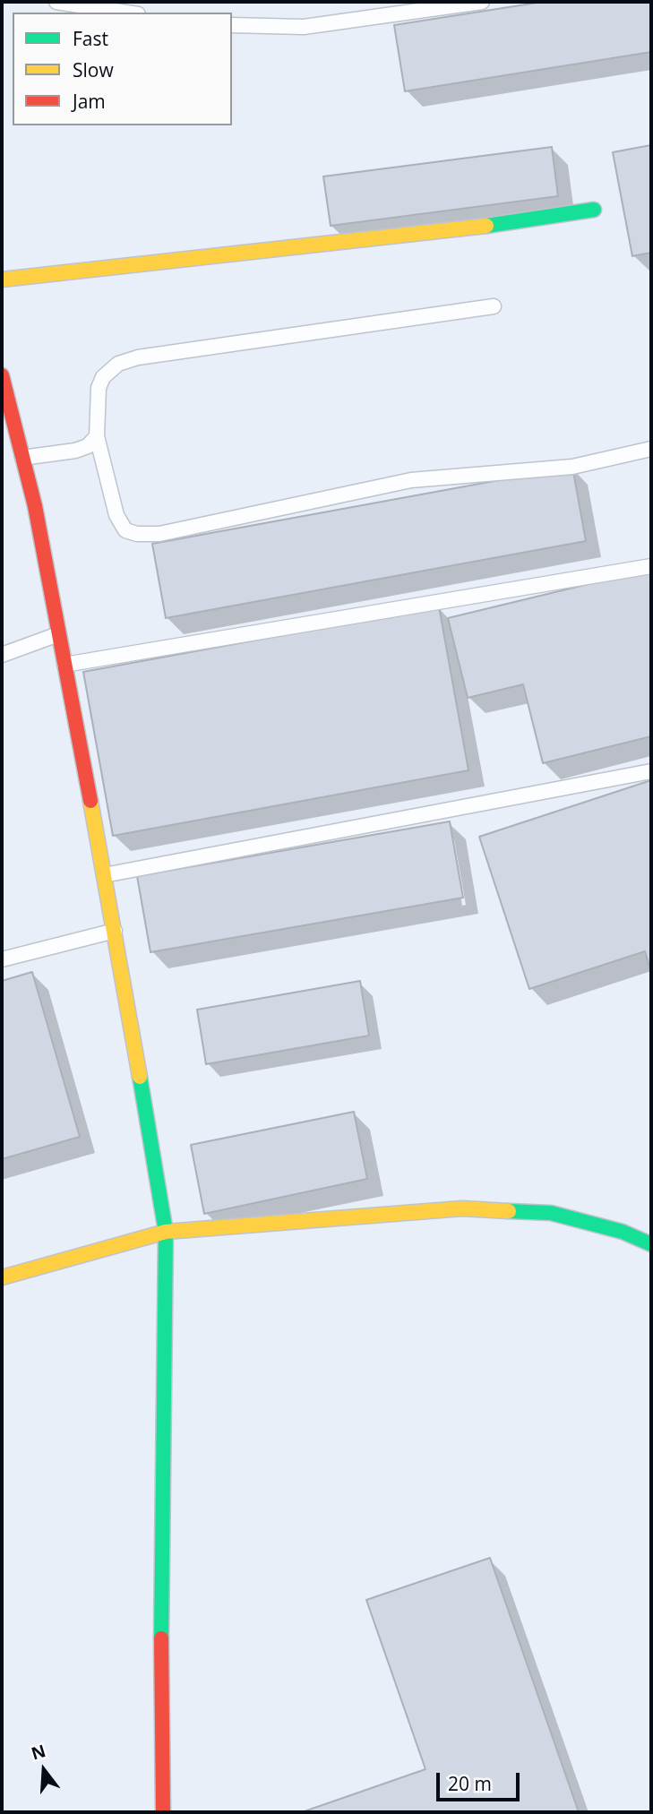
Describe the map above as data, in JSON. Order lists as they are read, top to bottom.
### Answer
{
  "legend": ["Fast", "Slow", "Jam"],
  "scale_bar": "20 m",
  "north": "top"
}
